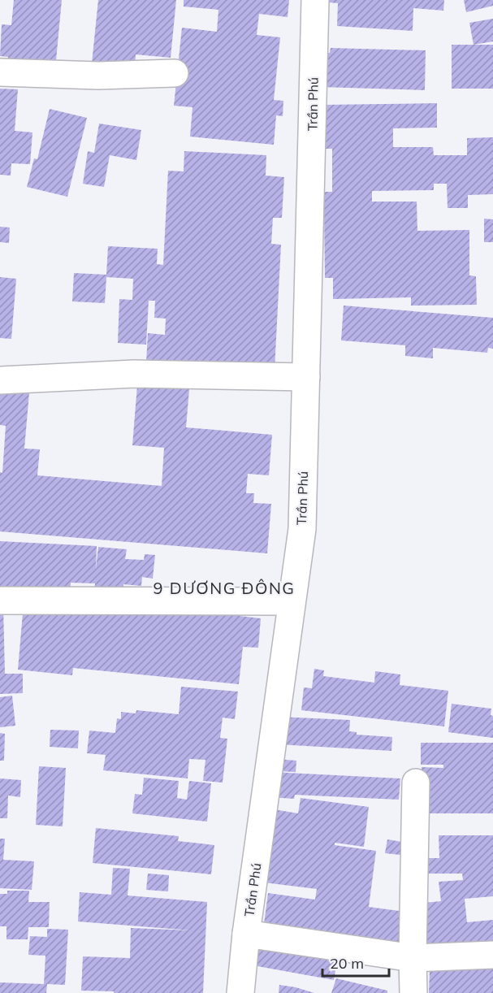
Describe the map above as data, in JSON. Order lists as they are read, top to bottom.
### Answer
{
  "streets": {
    "street": ["Trần Phú"]
  },
  "districts": ["9 DƯƠNG ĐÔNG"],
  "scale_bar": "20 m"
}
